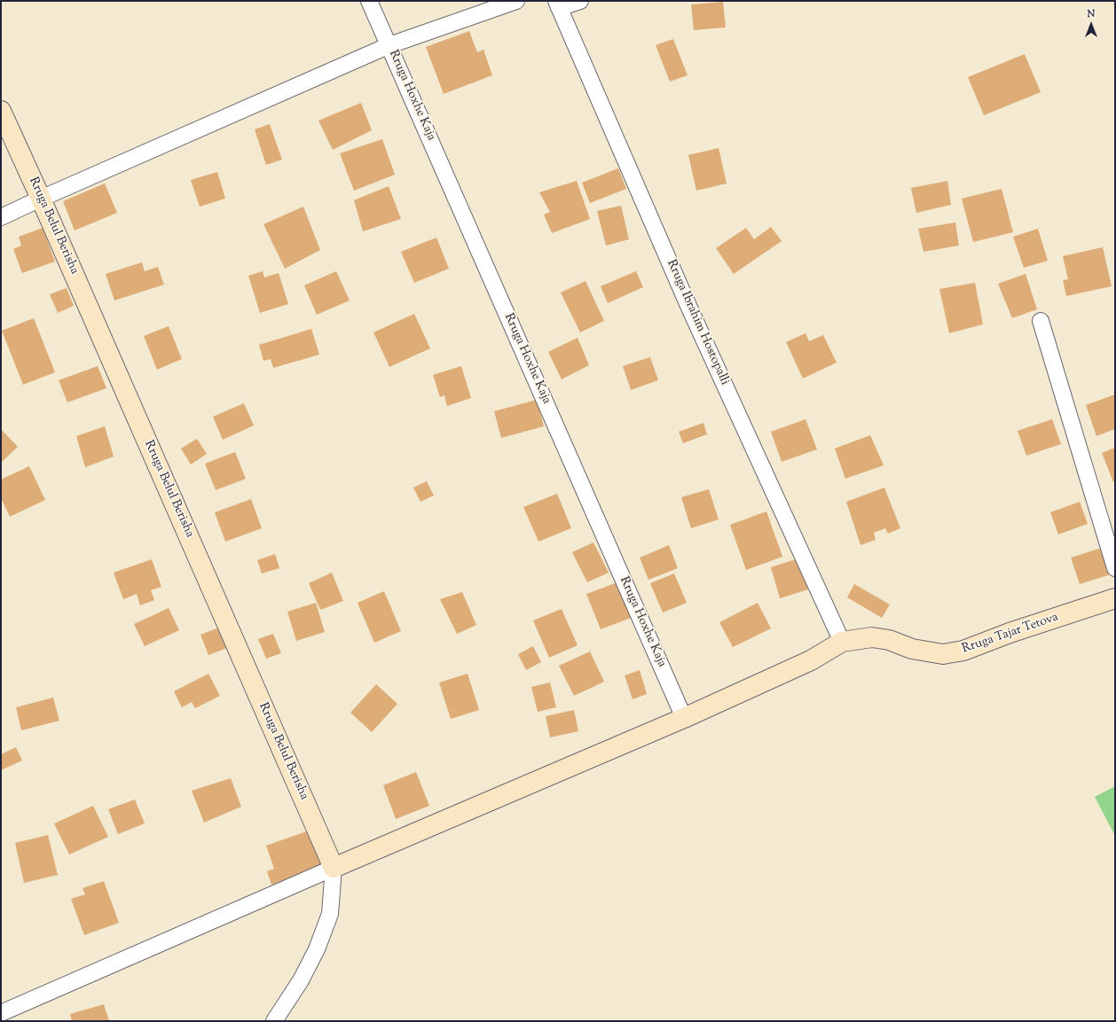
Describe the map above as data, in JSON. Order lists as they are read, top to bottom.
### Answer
{
  "streets": {
    "street": [
      "Rruga Hoxhe Kaja",
      "Rruga Belul Berisha",
      "Rruga Ibrahim Hostopalli",
      "Rruga Tajar Tetova"
    ]
  },
  "crossings": [
    ["Rruga Ibrahim Hostopalli", "Rruga Tajar Tetova"]
  ],
  "north": "top"
}
